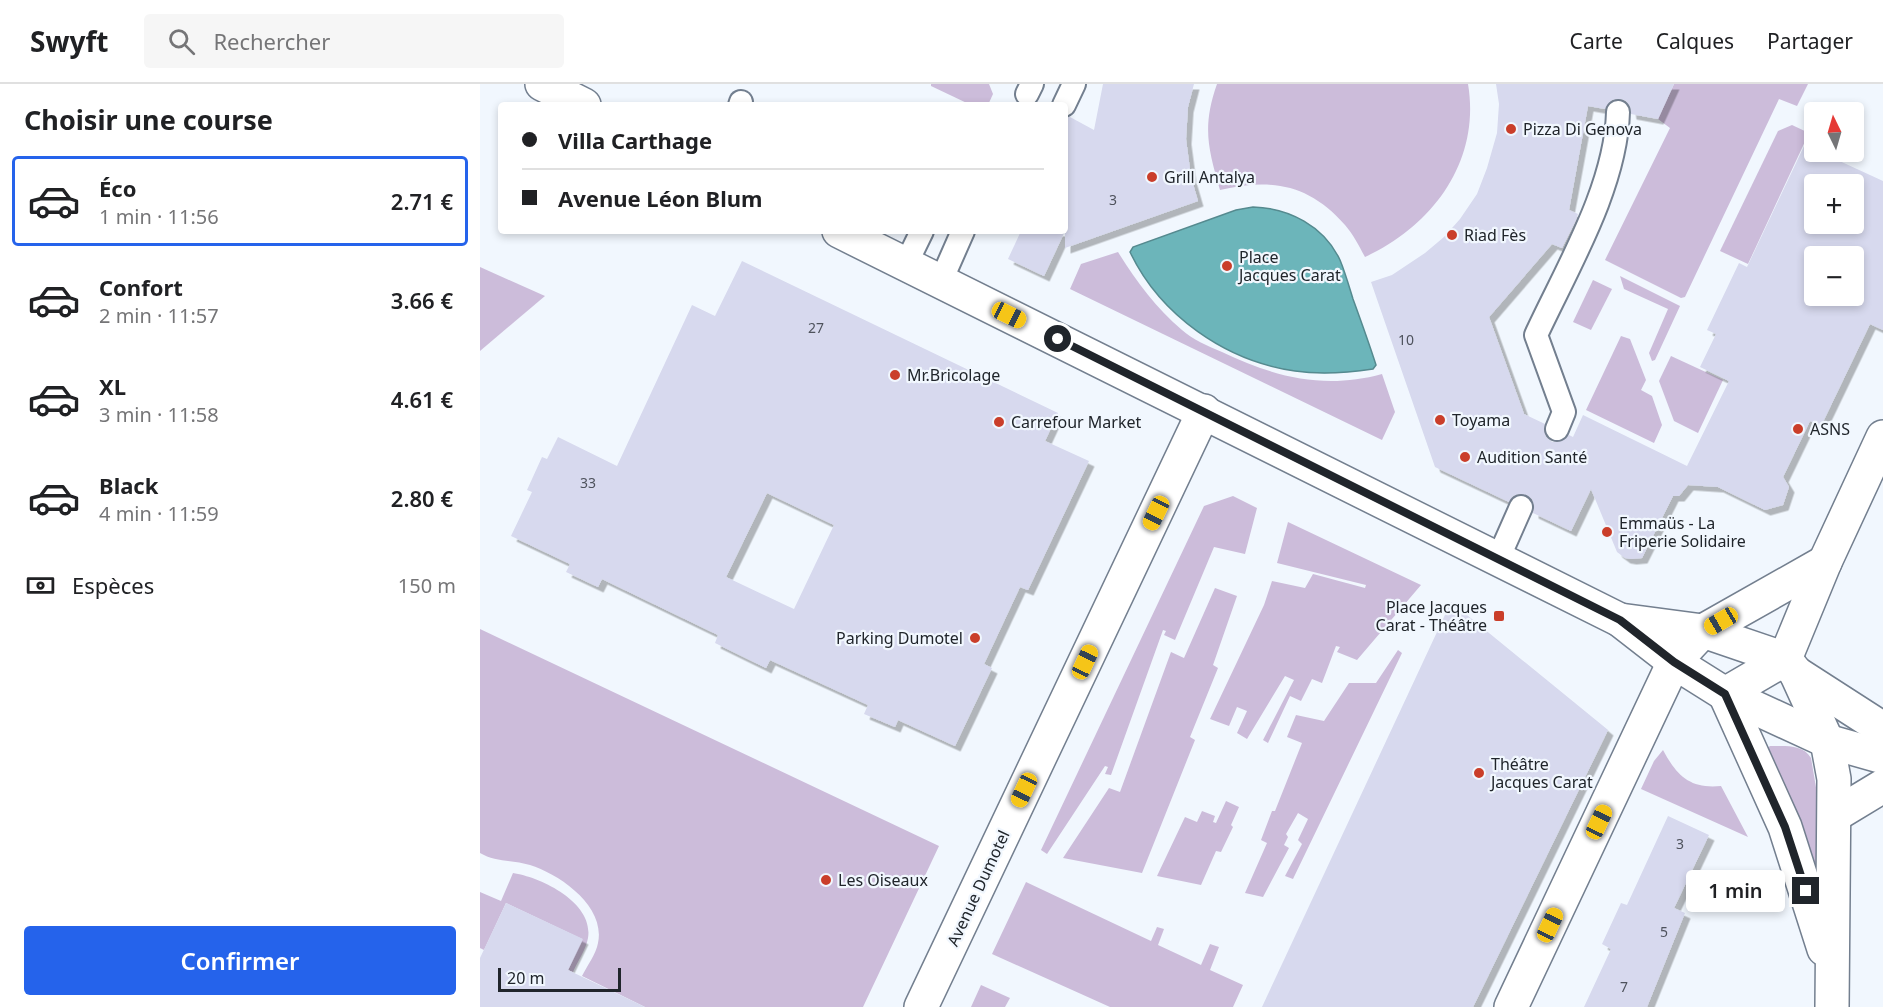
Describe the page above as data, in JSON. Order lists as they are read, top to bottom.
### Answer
{
  "streets": {
    "main road": ["Avenue Dumotel"]
  },
  "places": {
    "other": [
      "Pizza Di Genova",
      "Grill Antalya",
      "Riad Fès",
      "Place Jacques Carat",
      "Mr.Bricolage",
      "Toyama",
      "Carrefour Market",
      "ASNS",
      "Audition Santé",
      "Emmaüs - La Friperie Solidaire",
      "Parking Dumotel",
      "Théâtre Jacques Carat",
      "Les Oiseaux"
    ],
    "transit": ["Place Jacques Carat - Théâtre"]
  },
  "house_numbers": [
    "3",
    "27",
    "10",
    "33",
    "3",
    "5",
    "7"
  ],
  "scale_bar": "20 m",
  "north": "top",
  "page": {
    "header": "Swyft",
    "search": "Rechercher",
    "nav": ["Carte", "Calques", "Partager"],
    "heading": "Choisir une course",
    "map_buttons": ["+", "−"],
    "banner": ["Villa Carthage", "Avenue Léon Blum"],
    "list": [
      {
        "name": "Éco",
        "note": "1 min · 11:56",
        "value": "2.71 €"
      },
      {
        "name": "Confort",
        "note": "2 min · 11:57",
        "value": "3.66 €"
      },
      {
        "name": "XL",
        "note": "3 min · 11:58",
        "value": "4.61 €"
      },
      {
        "name": "Black",
        "note": "4 min · 11:59",
        "value": "2.80 €"
      }
    ],
    "pay": ["Espèces", "150 m"],
    "bubble": "1 min",
    "buttons": "Confirmer",
    "scale": "20 m"
  }
}
